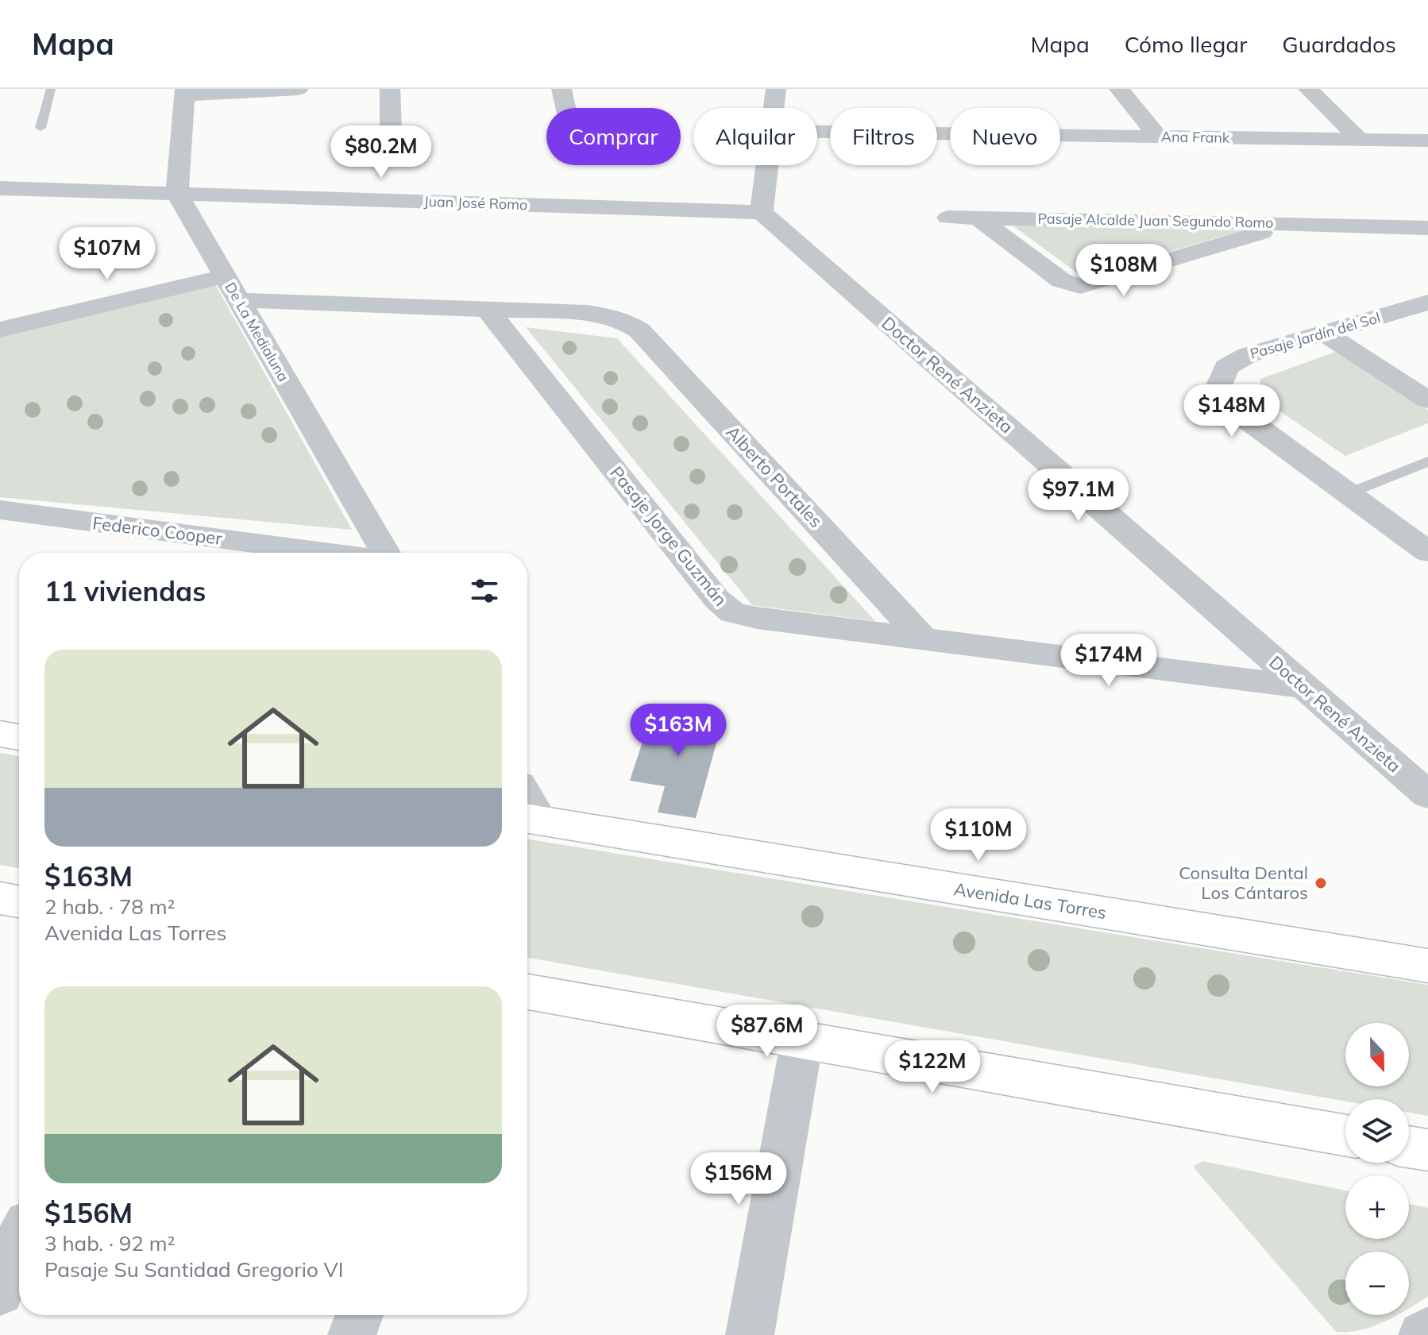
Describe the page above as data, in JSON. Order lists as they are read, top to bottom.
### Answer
{
  "streets": {
    "street": [
      "Ana Frank",
      "Juan José Romo",
      "Pasaje Alcalde Juan Segundo Romo",
      "De La Medialuna",
      "Pasaje Jardín del Sol",
      "Doctor René Anzieta",
      "Alberto Portales",
      "Federico Cooper",
      "Pasaje Jorge Guzmán",
      "Avenida Las Torres"
    ]
  },
  "crossings": [
    ["Juan José Romo", "De La Medialuna"],
    ["Juan José Romo", "Doctor René Anzieta"],
    ["De La Medialuna", "Alberto Portales"],
    ["Alberto Portales", "Pasaje Jorge Guzmán"]
  ],
  "places": ["Consulta Dental Los Cántaros"],
  "north": "bottom",
  "page": {
    "header": "Mapa",
    "nav": ["Mapa", "Cómo llegar", "Guardados"],
    "chip": [
      "Comprar",
      "Alquilar",
      "Filtros",
      "Nuevo"
    ],
    "price": [
      "$80.2M",
      "$107M",
      "$108M",
      "$148M",
      "$97.1M",
      "$174M",
      "$163M",
      "$110M",
      "$87.6M",
      "$122M",
      "$156M"
    ],
    "heading": "11 viviendas",
    "list": [
      {
        "name": "$163M",
        "note": "2 hab. · 78 m² · Avenida Las Torres"
      },
      {
        "name": "$156M",
        "note": "3 hab. · 92 m² · Pasaje Su Santidad Gregorio VI"
      }
    ],
    "map_buttons": ["+", "−"]
  }
}
